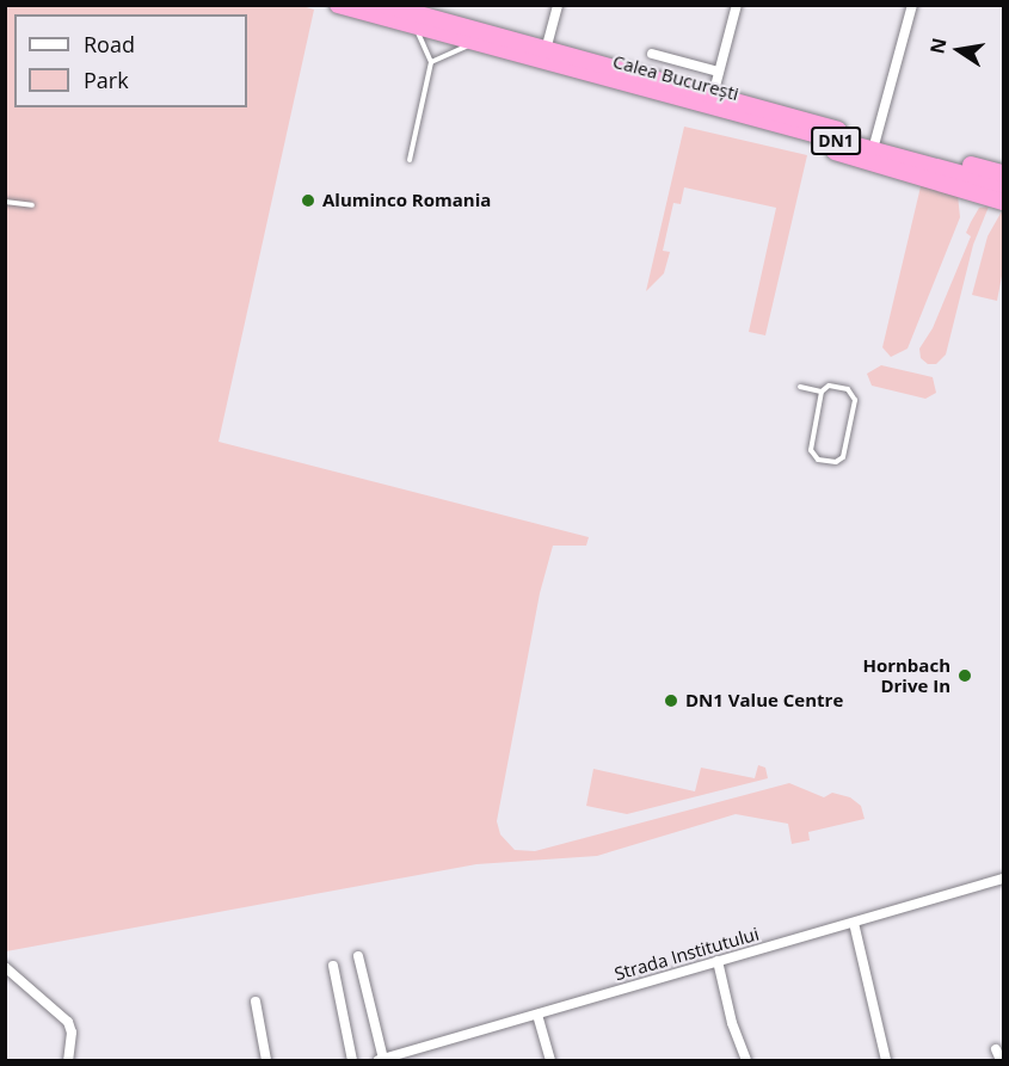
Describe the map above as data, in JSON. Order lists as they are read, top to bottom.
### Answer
{
  "streets": {
    "highway": ["Calea București", "DN1"],
    "street": ["Strada Institutului"]
  },
  "places": ["Aluminco Romania", "Hornbach Drive In", "DN1 Value Centre"],
  "legend": ["Road", "Park"],
  "north": "left"
}
